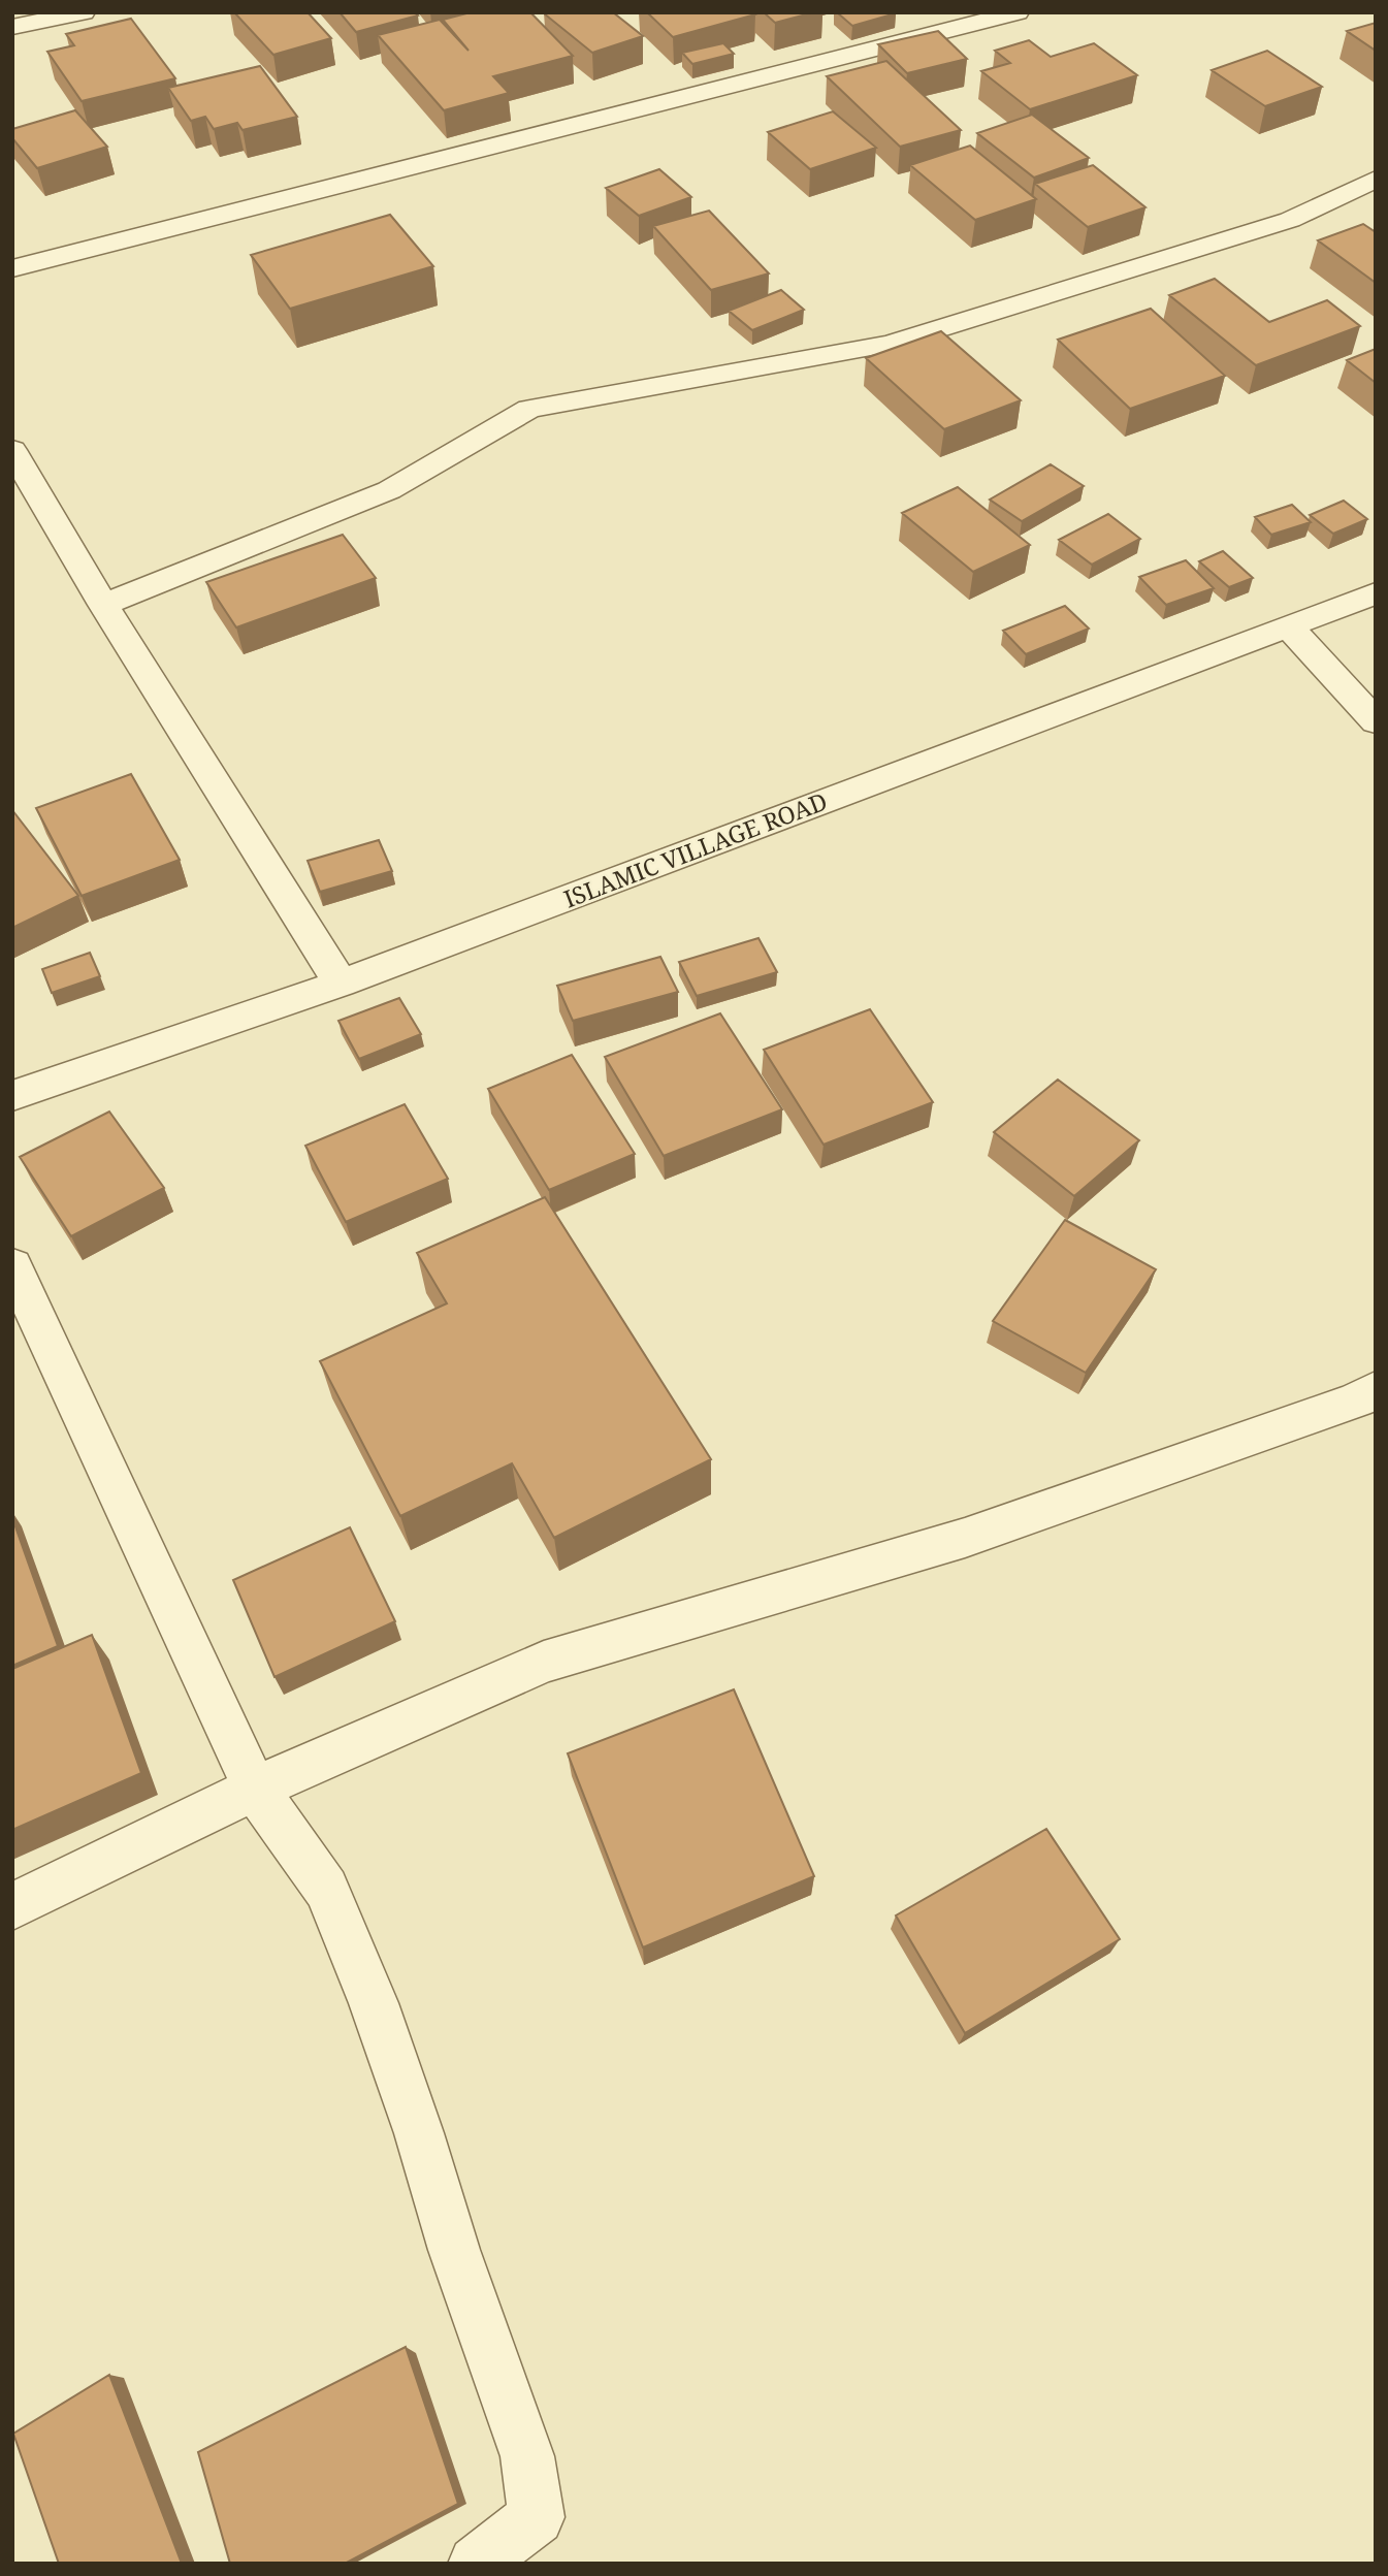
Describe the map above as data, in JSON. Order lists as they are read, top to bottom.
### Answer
{
  "streets": {
    "street": ["ISLAMIC VILLAGE ROAD"]
  }
}
